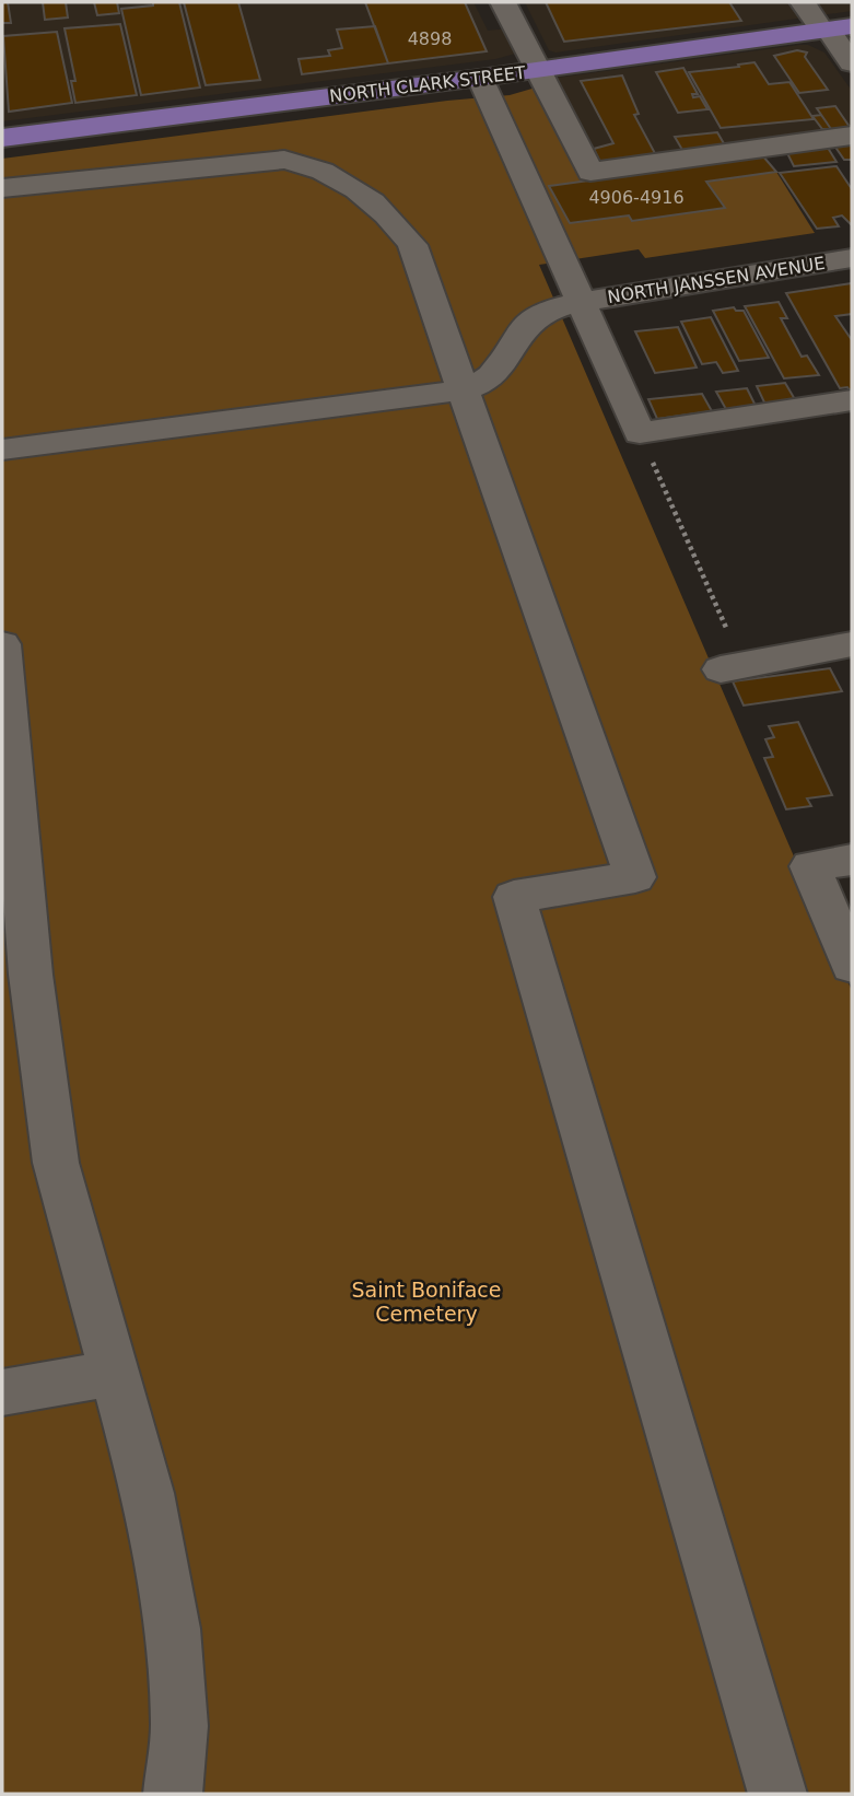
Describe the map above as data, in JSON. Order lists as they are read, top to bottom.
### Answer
{
  "streets": {
    "main road": ["NORTH CLARK STREET"],
    "street": ["NORTH JANSSEN AVENUE"]
  },
  "parks": ["Saint Boniface Cemetery"],
  "house_numbers": ["4898", "4906-4916"]
}
